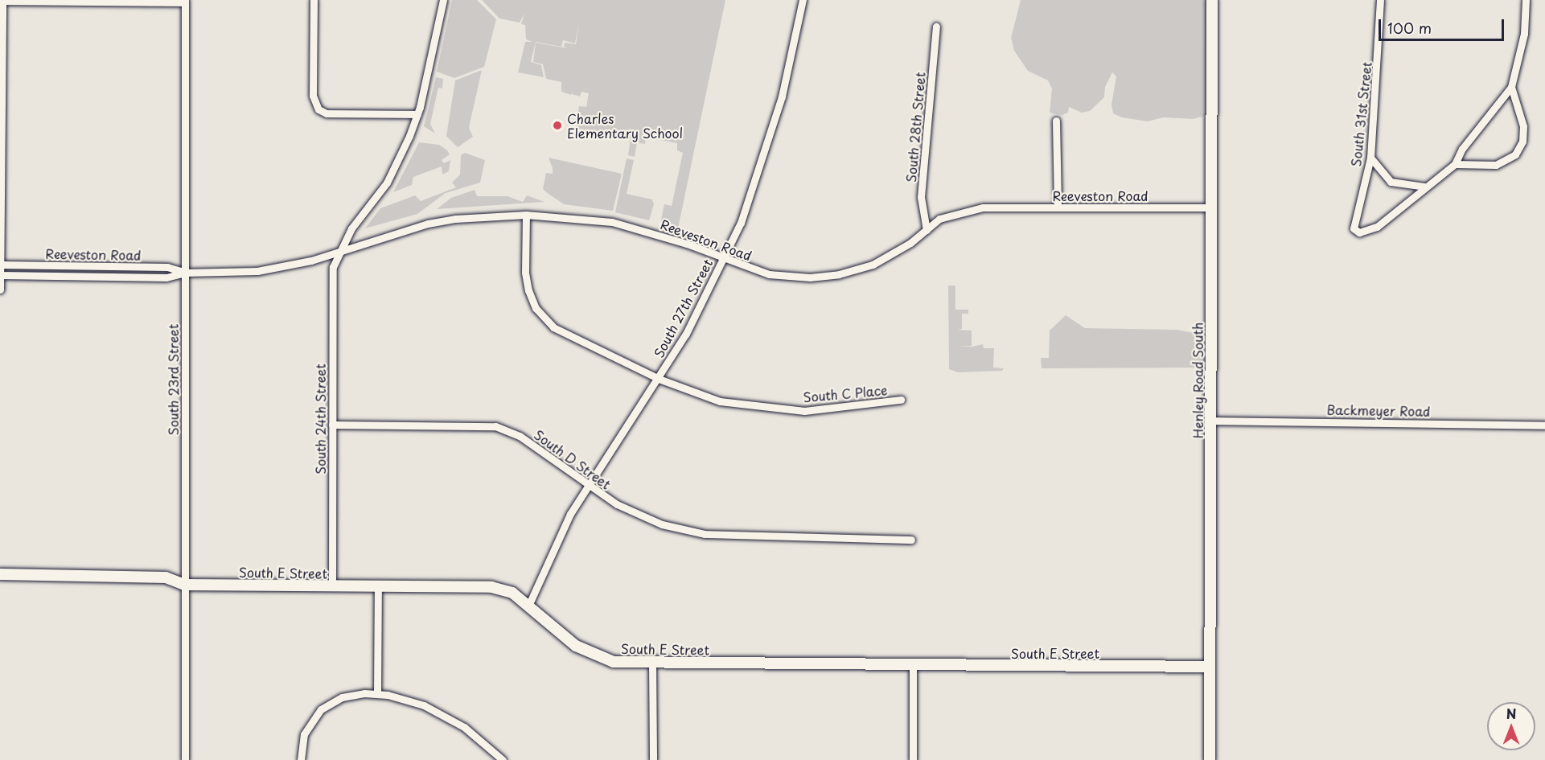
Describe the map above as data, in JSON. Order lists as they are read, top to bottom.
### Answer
{
  "streets": {
    "street": [
      "South 31st Street",
      "South 28th Street",
      "Reeveston Road",
      "South 27th Street",
      "South 23rd Street",
      "Henley Road South",
      "South C Place",
      "Backmeyer Road",
      "South 24th Street",
      "South D Street",
      "South E Street"
    ]
  },
  "crossings": [
    ["South 28th Street", "Reeveston Road"],
    ["Reeveston Road", "South 27th Street"],
    ["Reeveston Road", "South 23rd Street"],
    ["Reeveston Road", "Henley Road South"],
    ["Reeveston Road", "South C Place"],
    ["Reeveston Road", "South 24th Street"],
    ["South 27th Street", "South C Place"],
    ["South 27th Street", "South D Street"],
    ["South 27th Street", "South E Street"],
    ["South 23rd Street", "South E Street"],
    ["Henley Road South", "Backmeyer Road"],
    ["Henley Road South", "South E Street"],
    ["South 24th Street", "South D Street"],
    ["South 24th Street", "South E Street"]
  ],
  "places": ["Charles Elementary School"],
  "scale_bar": "100 m",
  "north": "top"
}
